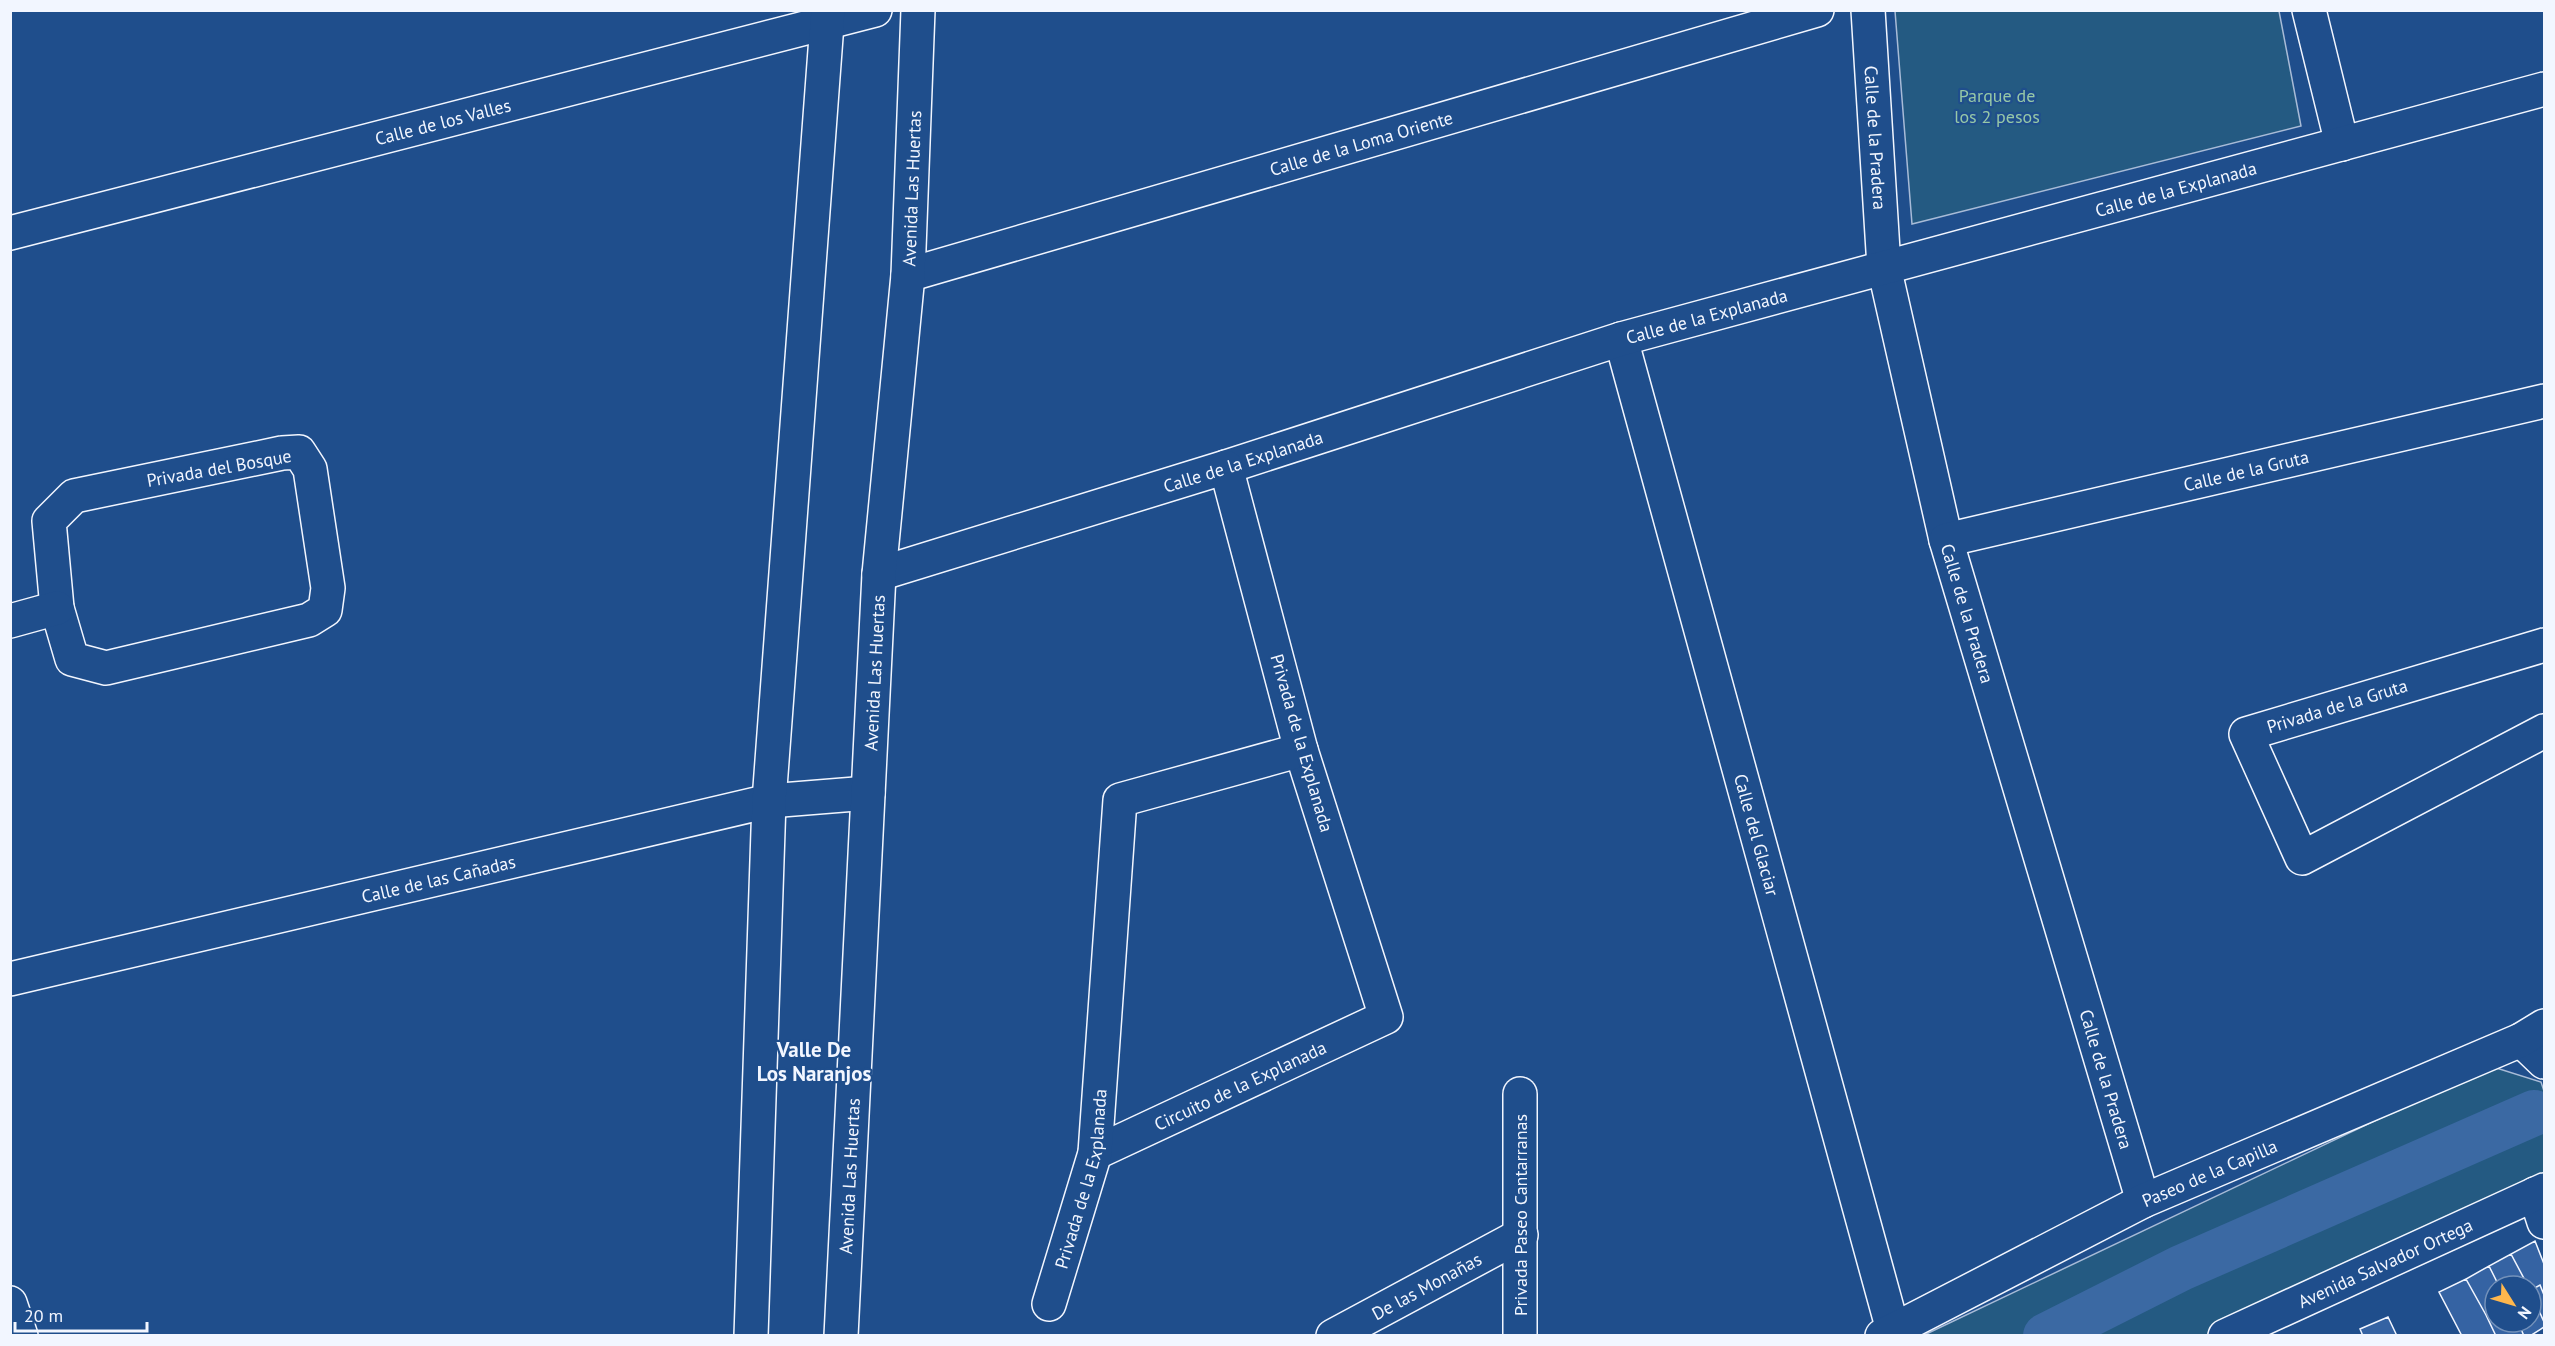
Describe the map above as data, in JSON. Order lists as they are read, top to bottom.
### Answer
{
  "streets": {
    "street": [
      "Calle de los Valles",
      "Calle de la Pradera",
      "Calle de la Loma Oriente",
      "Avenida Las Huertas",
      "Calle de la Explanada",
      "Privada del Bosque",
      "Calle de la Gruta",
      "Privada de la Gruta",
      "Privada de la Explanada",
      "Calle del Glaciar",
      "Calle de las Cañadas",
      "Circuito de la Explanada",
      "Paseo de la Capilla",
      "Privada Paseo Cantarranas",
      "Avenida Salvador Ortega",
      "De las Monañas"
    ]
  },
  "crossings": [
    ["Calle de la Pradera", "Calle de la Explanada"],
    ["Calle de la Pradera", "Calle de la Gruta"],
    ["Calle de la Pradera", "Paseo de la Capilla"],
    ["Calle de la Loma Oriente", "Avenida Las Huertas"],
    ["Avenida Las Huertas", "Calle de la Explanada"],
    ["Avenida Las Huertas", "Calle de las Cañadas"],
    ["Calle de la Explanada", "Privada de la Explanada"],
    ["Calle de la Explanada", "Calle del Glaciar"],
    ["Privada de la Explanada", "Circuito de la Explanada"],
    ["Calle del Glaciar", "Paseo de la Capilla"],
    ["Privada Paseo Cantarranas", "De las Monañas"]
  ],
  "districts": ["Valle De Los Naranjos"],
  "parks": ["Parque de los 2 pesos"],
  "scale_bar": "20 m",
  "north": "bottom right"
}
